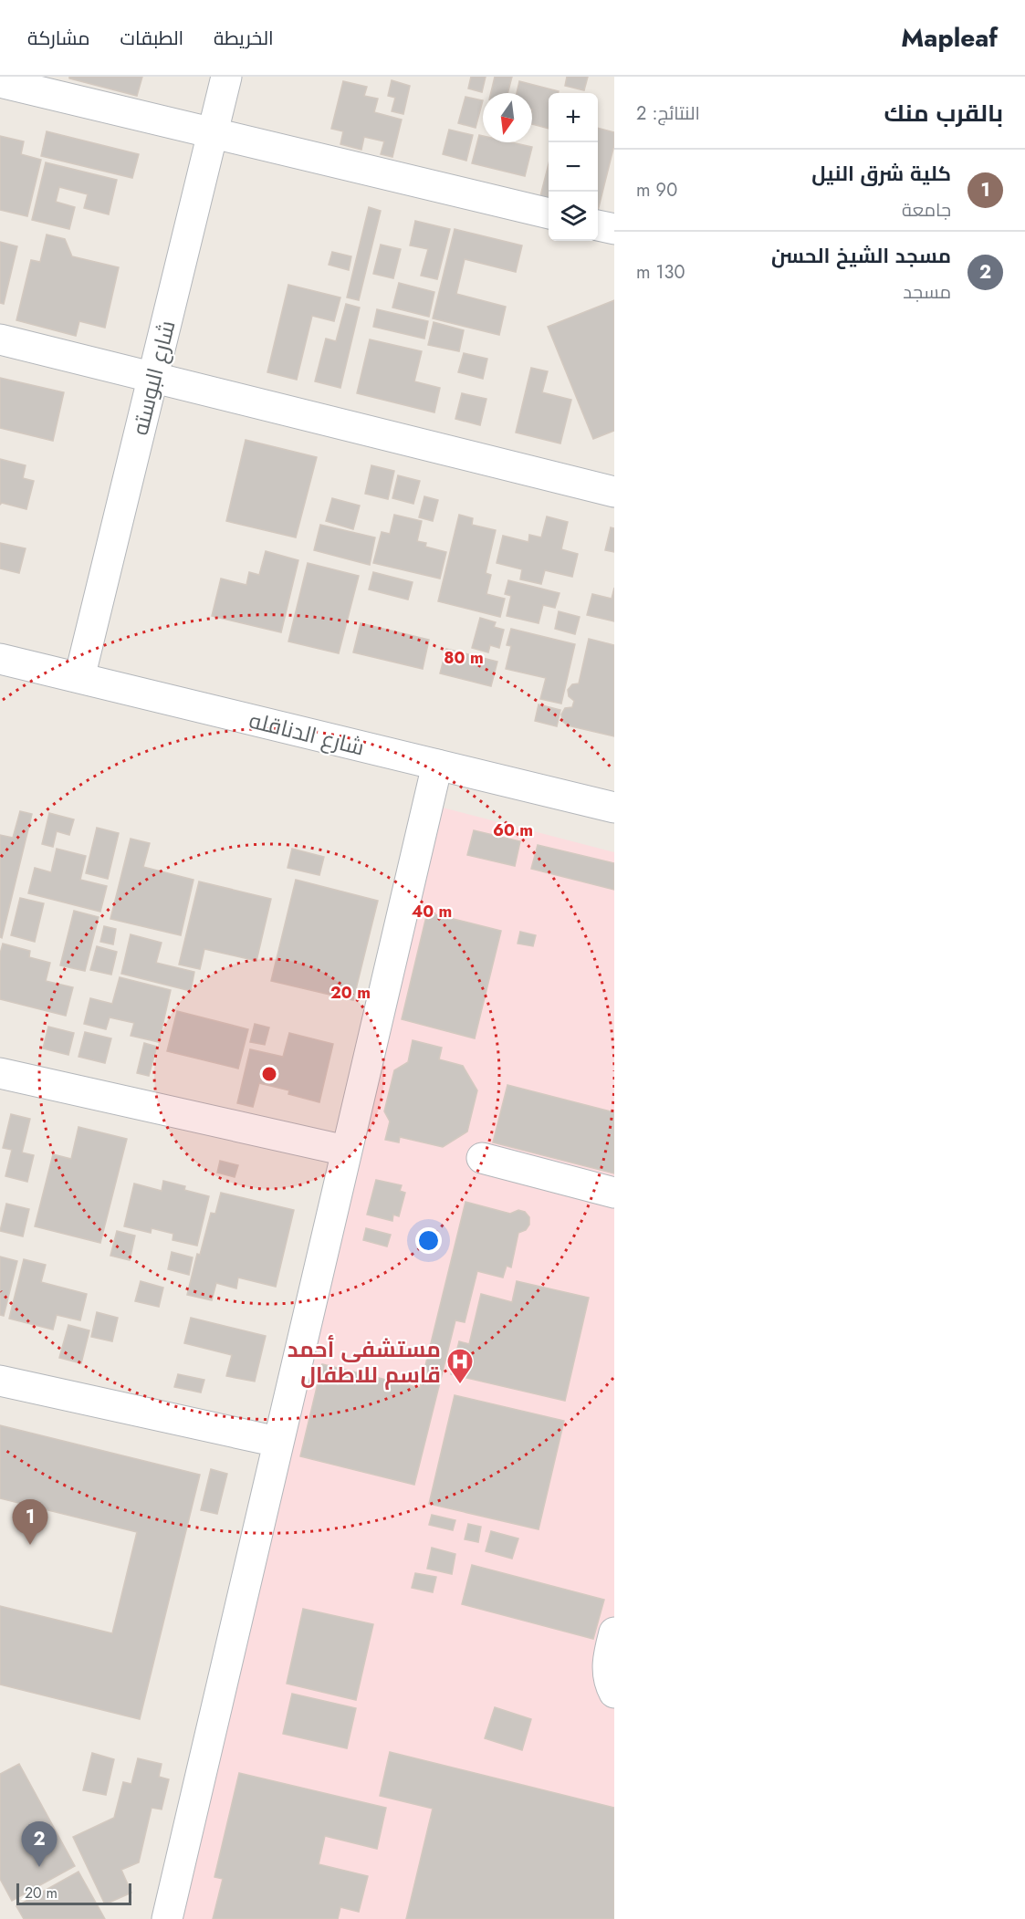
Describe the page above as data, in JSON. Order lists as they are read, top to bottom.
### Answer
{
  "streets": {
    "street": ["شارع البوسته", "شارع الدناقله"]
  },
  "crossings": [
    ["شارع البوسته", "شارع الدناقله"]
  ],
  "places": {
    "hospital": ["مستشفى أحمد قاسم للاطفال"]
  },
  "scale_bar": "20 m",
  "north": "bottom",
  "page": {
    "header": "Mapleaf",
    "nav": ["الخريطة", "الطبقات", "مشاركة"],
    "heading": ["بالقرب منك", "النتائج: 2"],
    "map_buttons": ["+", "−"],
    "list": [
      {
        "mark": "1",
        "name": "كلية شرق النيل",
        "note": "جامعة",
        "value": "90 m"
      },
      {
        "mark": "2",
        "name": "مسجد الشيخ الحسن",
        "note": "مسجد",
        "value": "130 m"
      }
    ],
    "pins": ["1", "2"],
    "scale": "20 m"
  },
  "rings": [
    "80 m",
    "60 m",
    "40 m",
    "20 m"
  ]
}
